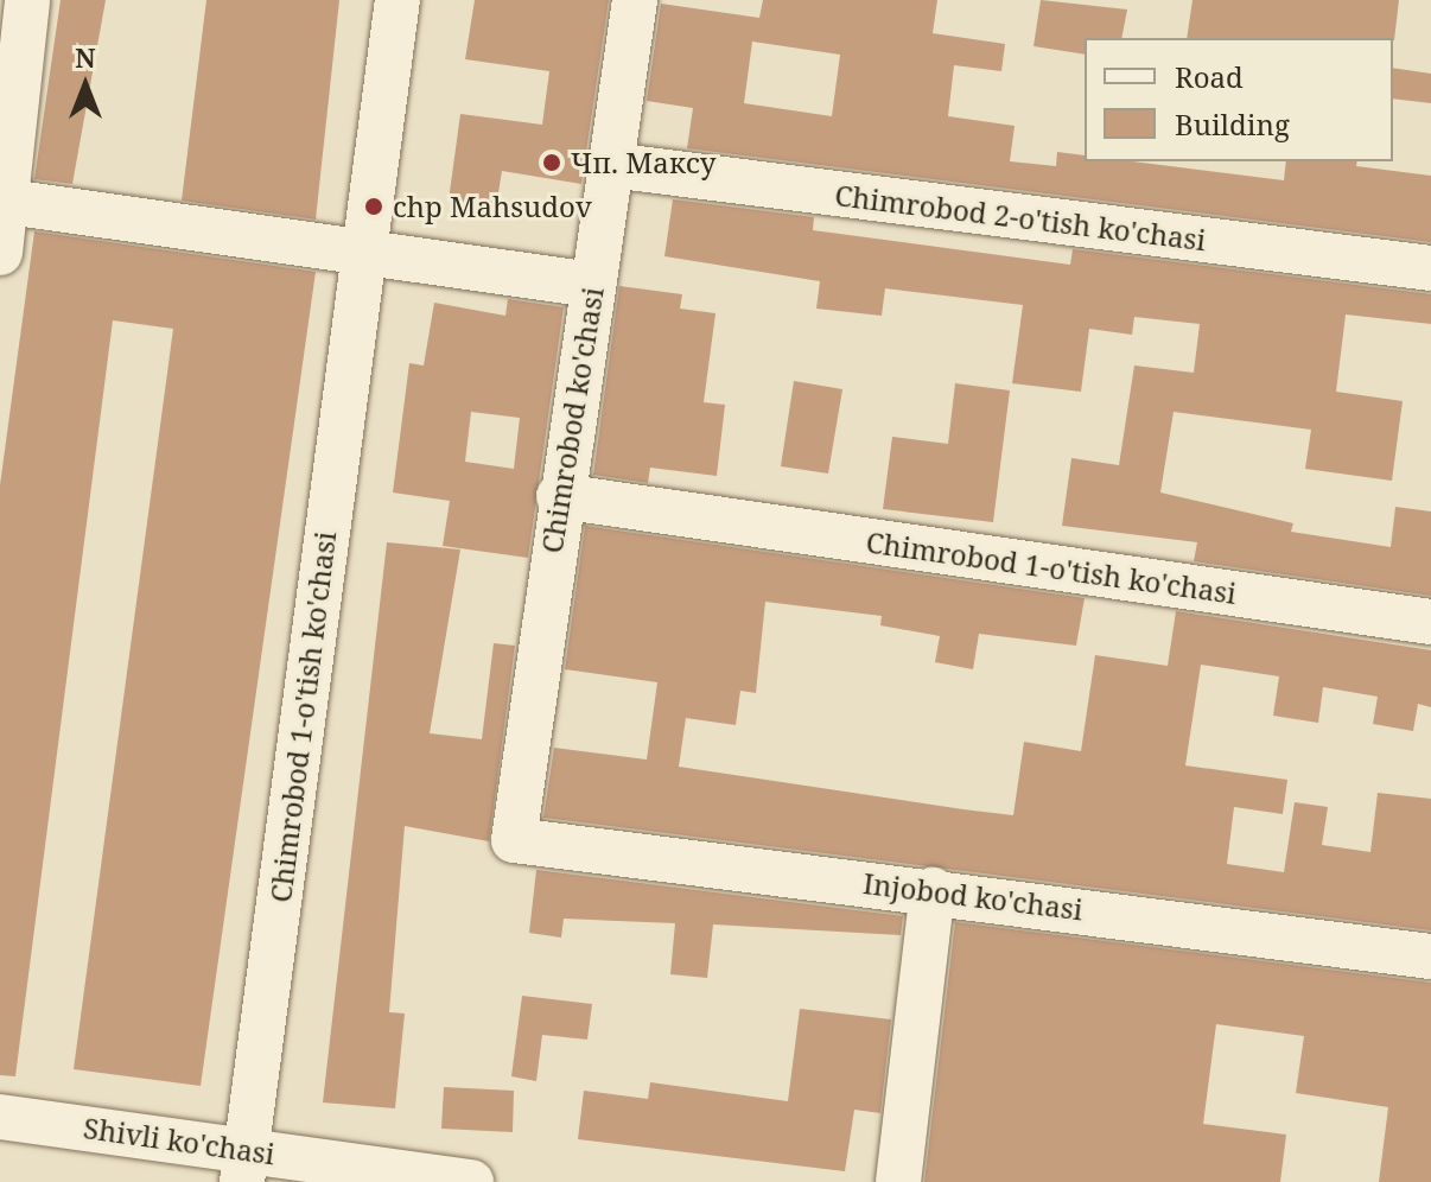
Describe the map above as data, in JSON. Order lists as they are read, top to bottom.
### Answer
{
  "streets": {
    "street": [
      "Chimrobod 2-o'tish ko'chasi",
      "Chimrobod ko'chasi",
      "Chimrobod 1-o'tish ko'chasi",
      "Injobod ko'chasi",
      "Shivli ko'chasi"
    ]
  },
  "crossings": [
    ["Chimrobod 2-o'tish ko'chasi", "Chimrobod ko'chasi"],
    ["Chimrobod ko'chasi", "Chimrobod 1-o'tish ko'chasi"],
    ["Chimrobod ko'chasi", "Injobod ko'chasi"],
    ["Chimrobod 1-o'tish ko'chasi", "Shivli ko'chasi"]
  ],
  "places": ["Чп. Максу", "chp Mahsudov"],
  "legend": ["Road", "Building"],
  "north": "top"
}
